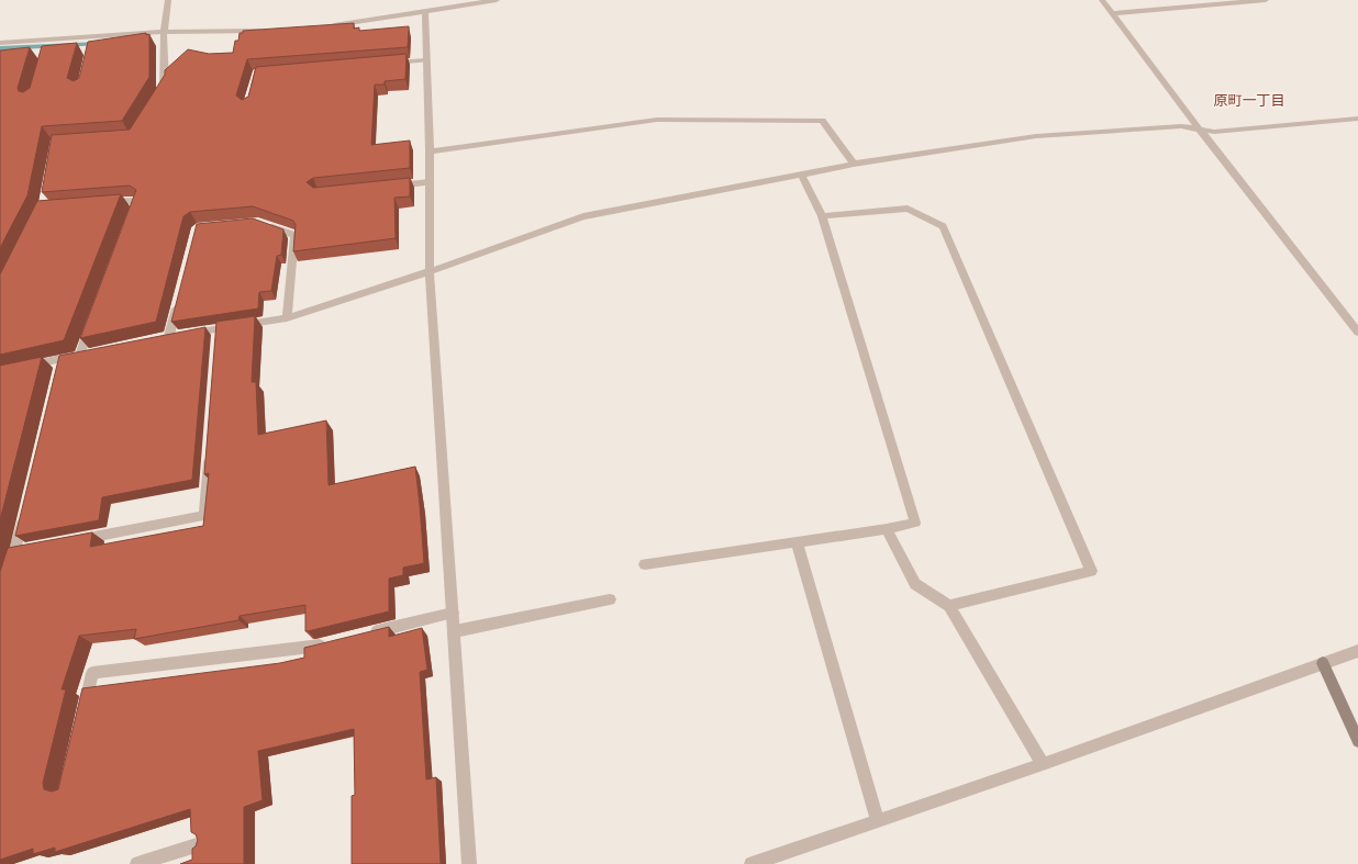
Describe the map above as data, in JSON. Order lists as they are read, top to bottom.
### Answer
{
  "districts": ["原町一丁目"]
}
